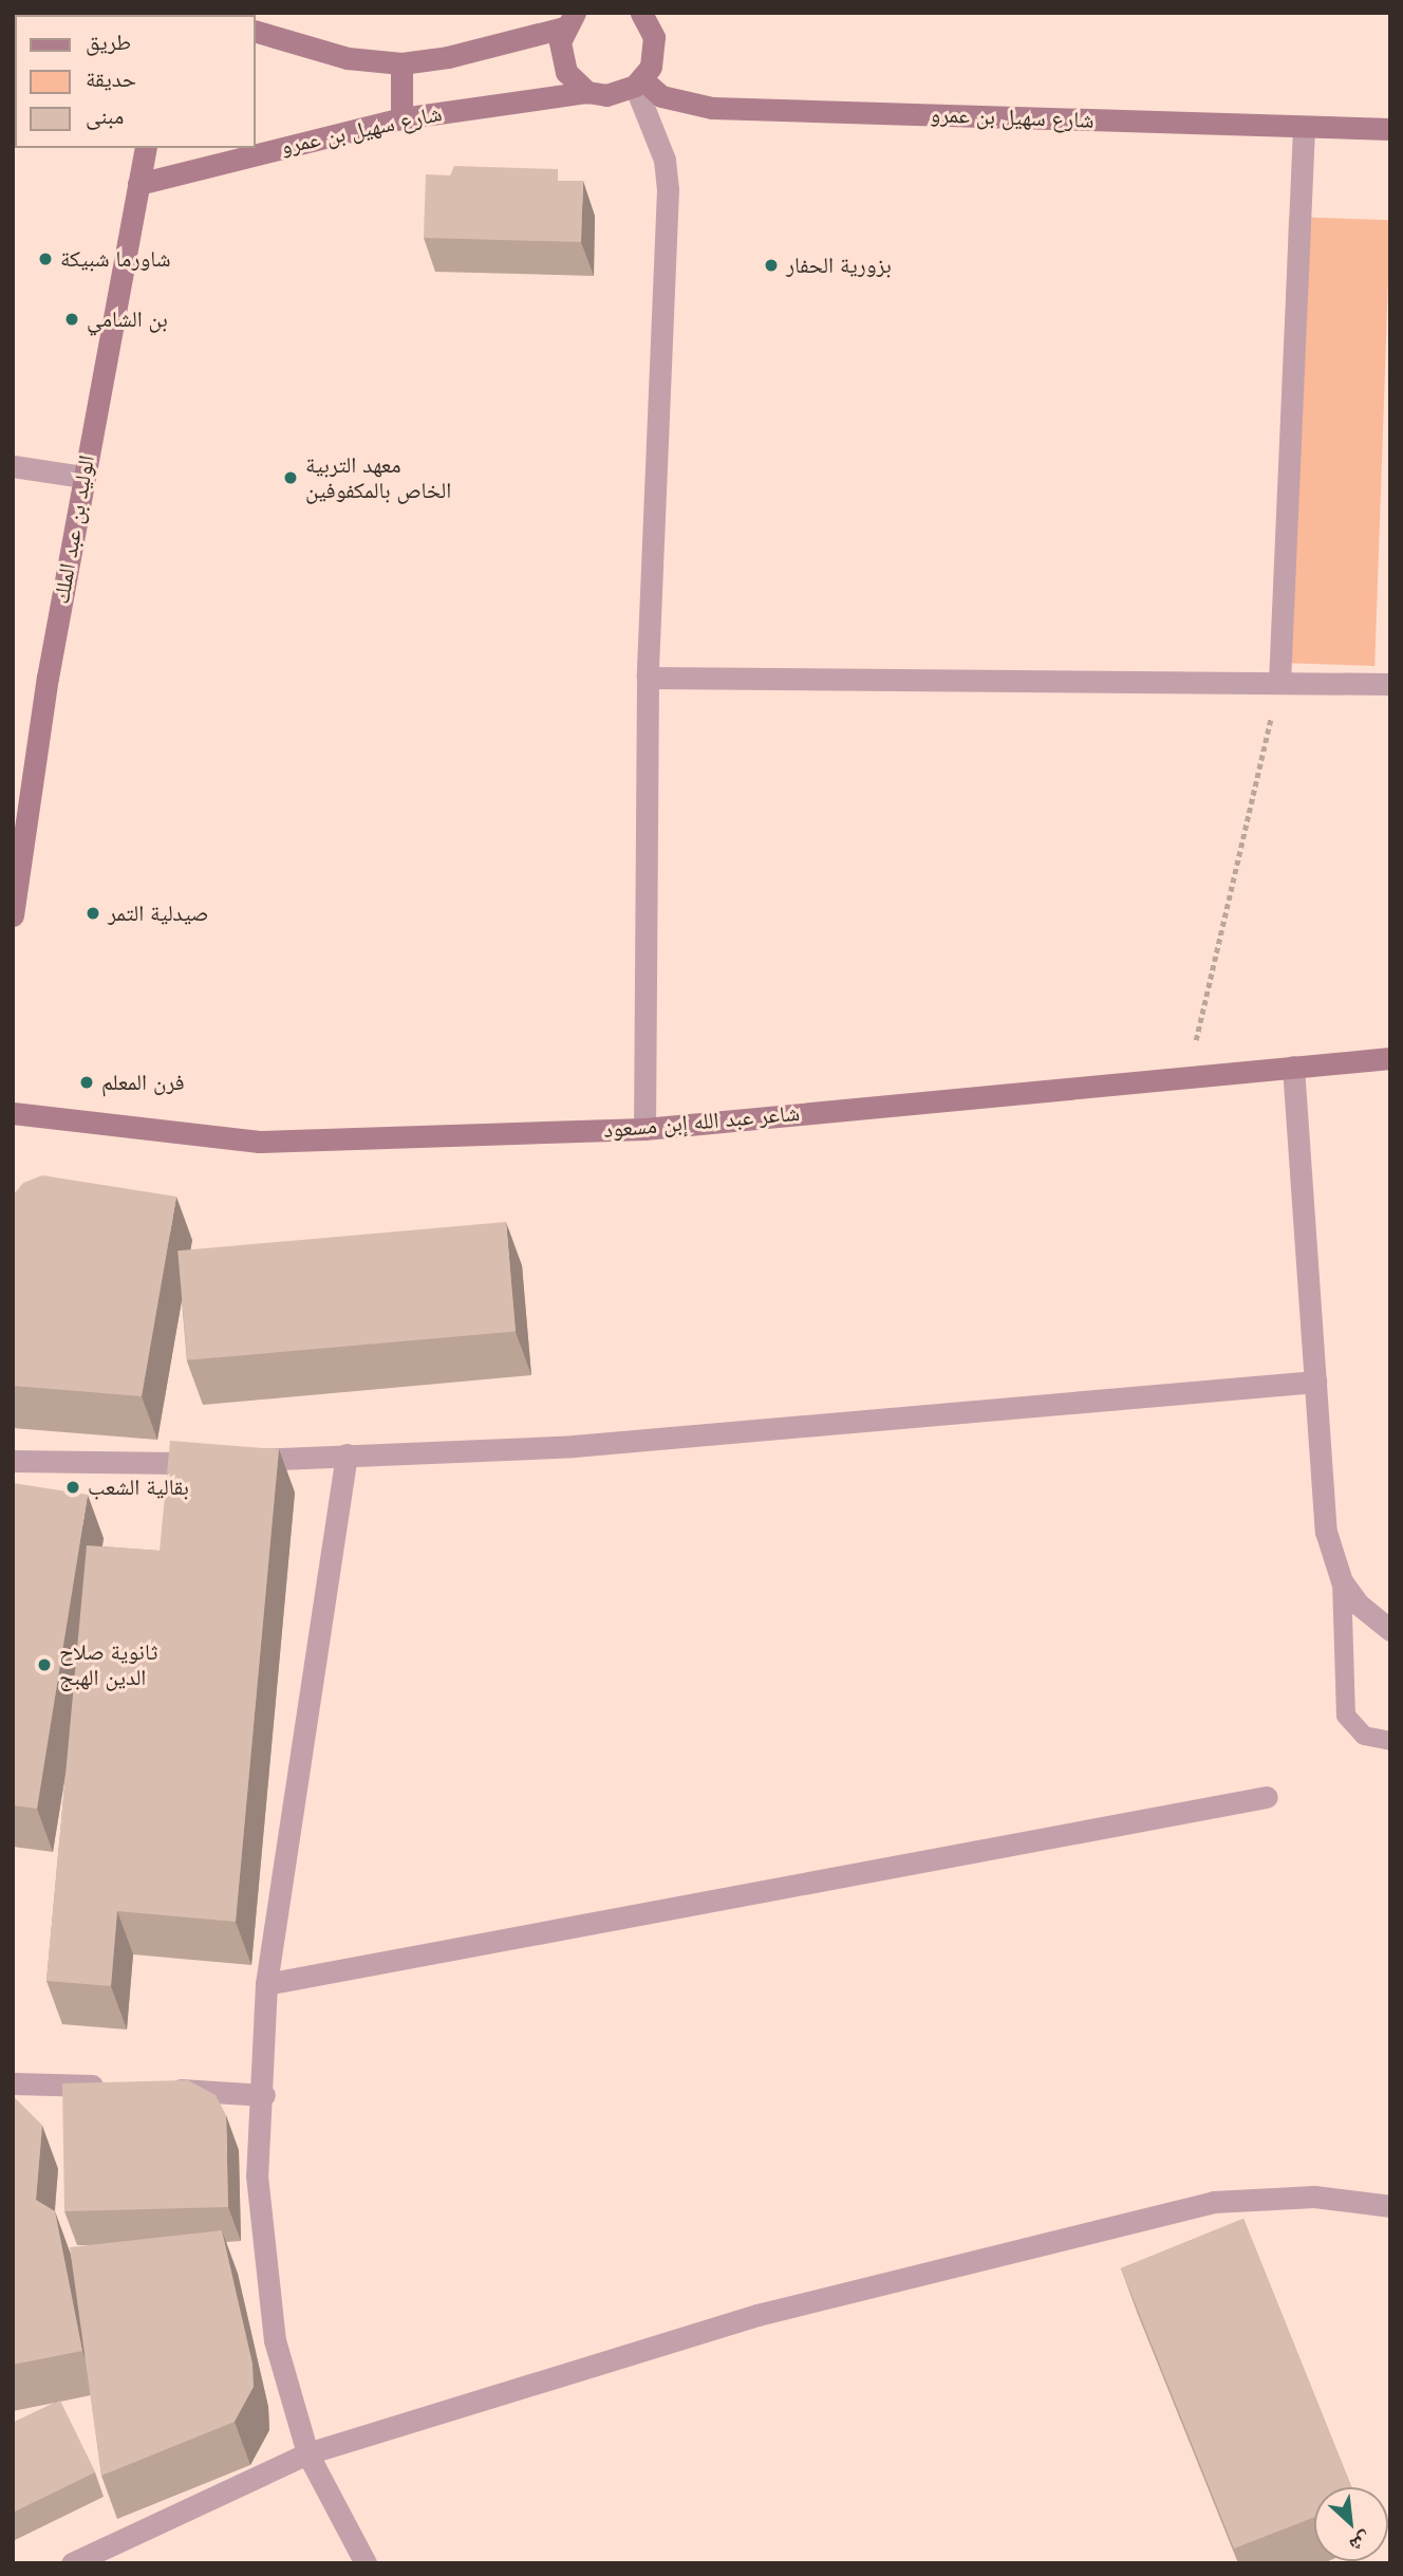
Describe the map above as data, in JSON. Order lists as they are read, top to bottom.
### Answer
{
  "streets": {
    "street": ["شارع سهيل بن عمرو", "الوليد بن عبد الملك", "شاعر عبد الله إبن مسعود"]
  },
  "crossings": [
    ["شارع سهيل بن عمرو", "الوليد بن عبد الملك"]
  ],
  "places": [
    "شاورما شبيكة",
    "بزورية الحفار",
    "بن الشامي",
    "معهد التربية الخاص بالمكفوفين",
    "صيدلية التمر",
    "فرن المعلم",
    "بقالية الشعب",
    "ثانوية صلاح الدين الهبج"
  ],
  "legend": ["طريق", "حديقة", "مبنى"],
  "north": "bottom right"
}
